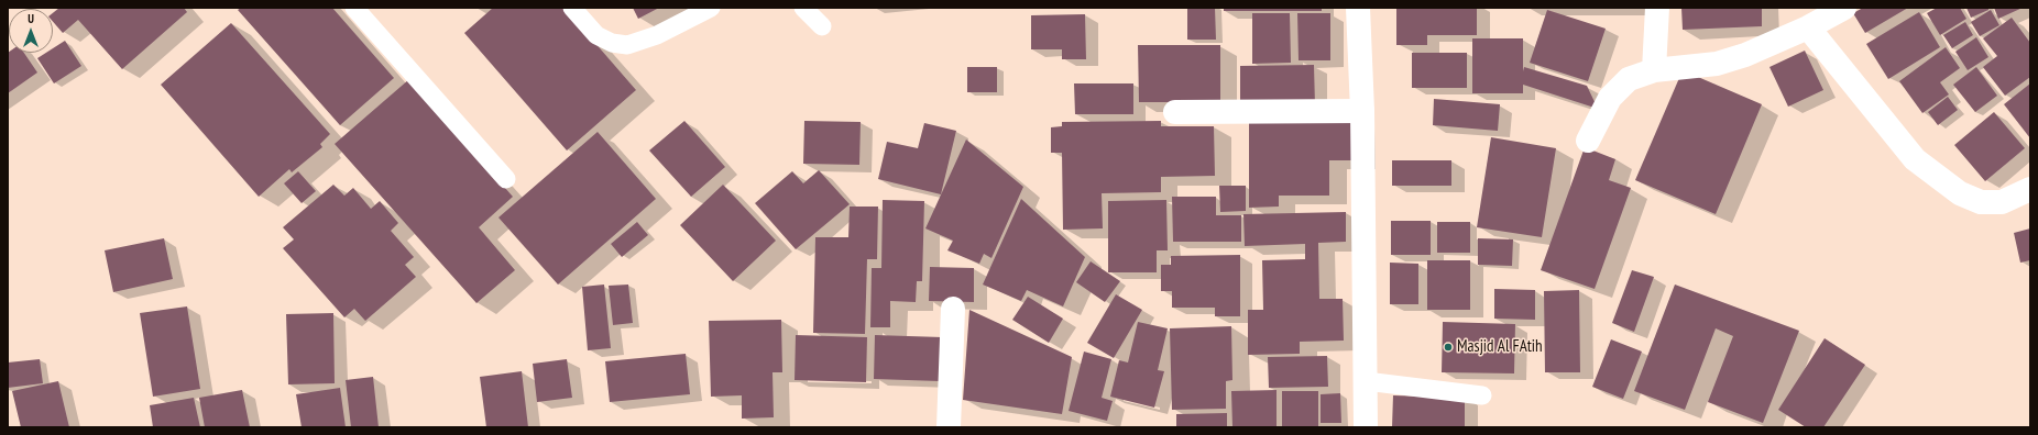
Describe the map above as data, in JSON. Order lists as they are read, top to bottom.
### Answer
{
  "places": ["Masjid Al FAtih"],
  "north": "top"
}
